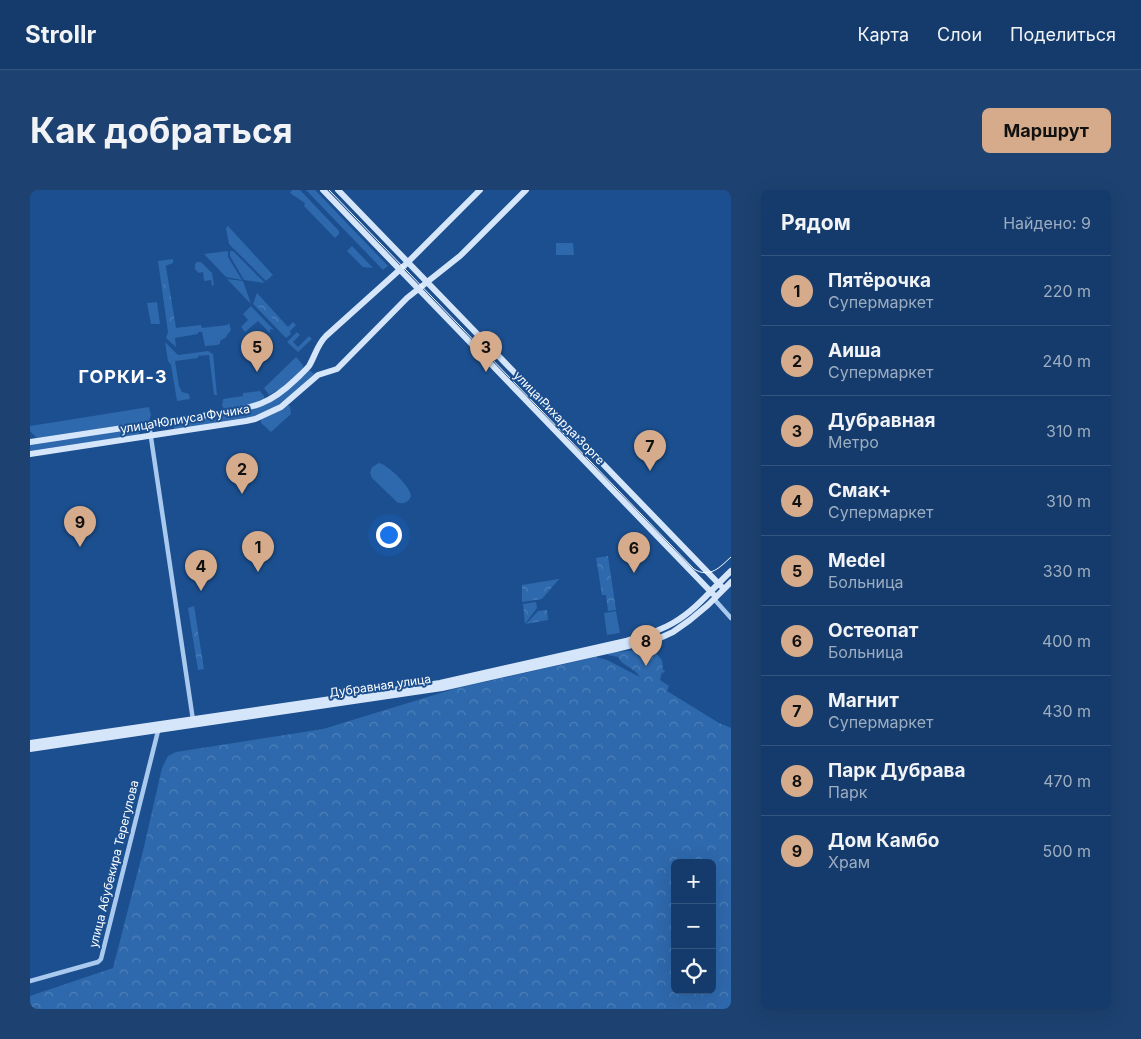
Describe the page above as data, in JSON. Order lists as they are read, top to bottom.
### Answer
{
  "streets": {
    "street": [
      "улица Рихарда Зорге",
      "улица Юлиуса Фучика",
      "Дубравная улица",
      "улица Абубекира Терегулова"
    ]
  },
  "crossings": [
    ["улица Рихарда Зорге", "улица Юлиуса Фучика"],
    ["улица Рихарда Зорге", "Дубравная улица"],
    ["Дубравная улица", "улица Абубекира Терегулова"]
  ],
  "districts": ["ГОРКИ-3"],
  "page": {
    "header": "Strollr",
    "nav": ["Карта", "Слои", "Поделиться"],
    "buttons": "Маршрут",
    "title": "Как добраться",
    "heading": ["Рядом", "Найдено: 9"],
    "list": [
      {
        "mark": "1",
        "name": "Пятёрочка",
        "note": "Супермаркет",
        "value": "220 m"
      },
      {
        "mark": "2",
        "name": "Аиша",
        "note": "Супермаркет",
        "value": "240 m"
      },
      {
        "mark": "3",
        "name": "Дубравная",
        "note": "Метро",
        "value": "310 m"
      },
      {
        "mark": "4",
        "name": "Смак+",
        "note": "Супермаркет",
        "value": "310 m"
      },
      {
        "mark": "5",
        "name": "Medel",
        "note": "Больница",
        "value": "330 m"
      },
      {
        "mark": "6",
        "name": "Остеопат",
        "note": "Больница",
        "value": "400 m"
      },
      {
        "mark": "7",
        "name": "Магнит",
        "note": "Супермаркет",
        "value": "430 m"
      },
      {
        "mark": "8",
        "name": "Парк Дубрава",
        "note": "Парк",
        "value": "470 m"
      },
      {
        "mark": "9",
        "name": "Дом Камбо",
        "note": "Храм",
        "value": "500 m"
      }
    ],
    "pins": [
      "3",
      "5",
      "7",
      "2",
      "9",
      "1",
      "6",
      "4",
      "8"
    ],
    "map_buttons": ["+", "−"]
  }
}
